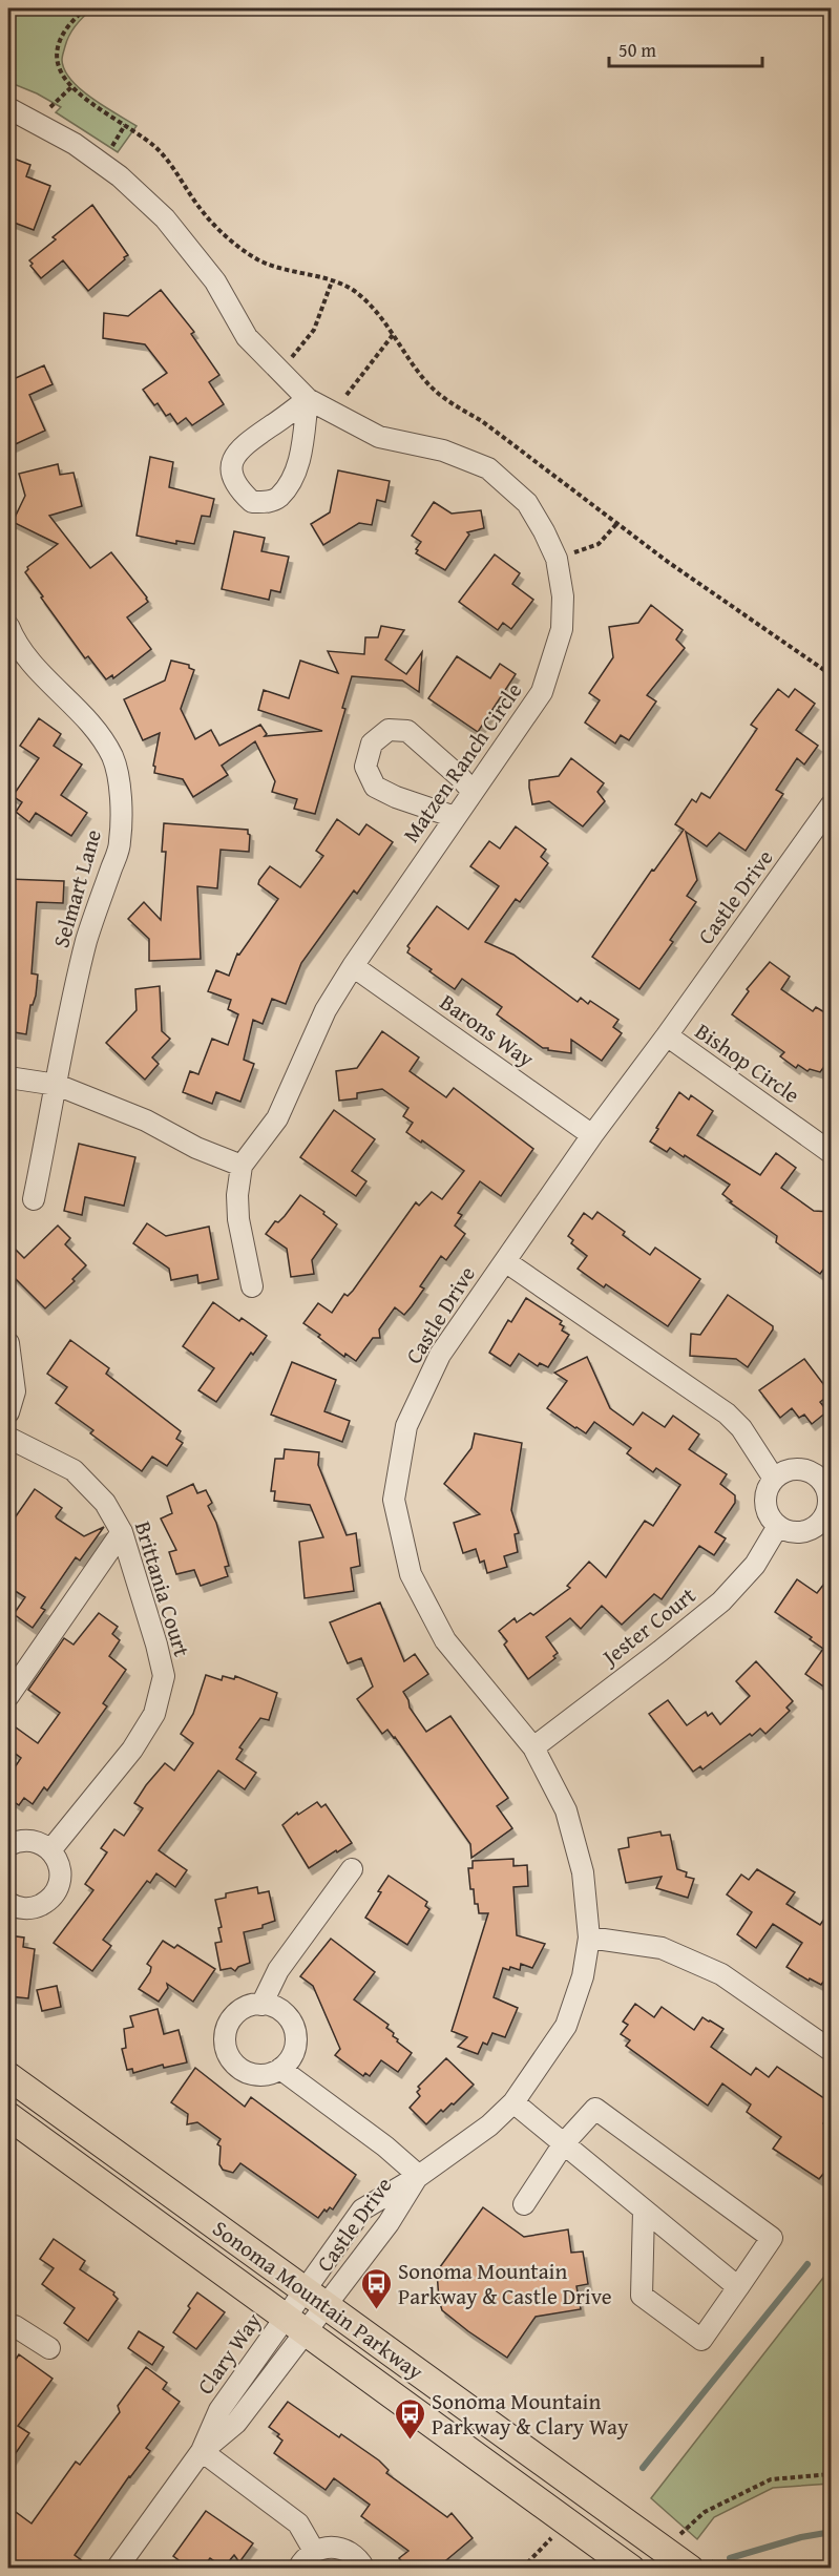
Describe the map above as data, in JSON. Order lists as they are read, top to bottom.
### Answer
{
  "streets": {
    "main road": ["Sonoma Mountain Parkway"],
    "street": [
      "Matzen Ranch Circle",
      "Selmart Lane",
      "Castle Drive",
      "Barons Way",
      "Bishop Circle",
      "Brittania Court",
      "Jester Court",
      "Clary Way"
    ]
  },
  "crossings": [
    ["Matzen Ranch Circle", "Barons Way"],
    ["Castle Drive", "Barons Way"],
    ["Castle Drive", "Bishop Circle"],
    ["Castle Drive", "Jester Court"],
    ["Castle Drive", "Sonoma Mountain Parkway"],
    ["Castle Drive", "Clary Way"],
    ["Sonoma Mountain Parkway", "Clary Way"]
  ],
  "places": {
    "bus stop": ["Sonoma Mountain Parkway & Castle Drive", "Sonoma Mountain Parkway & Clary Way"]
  },
  "scale_bar": "50 m"
}
